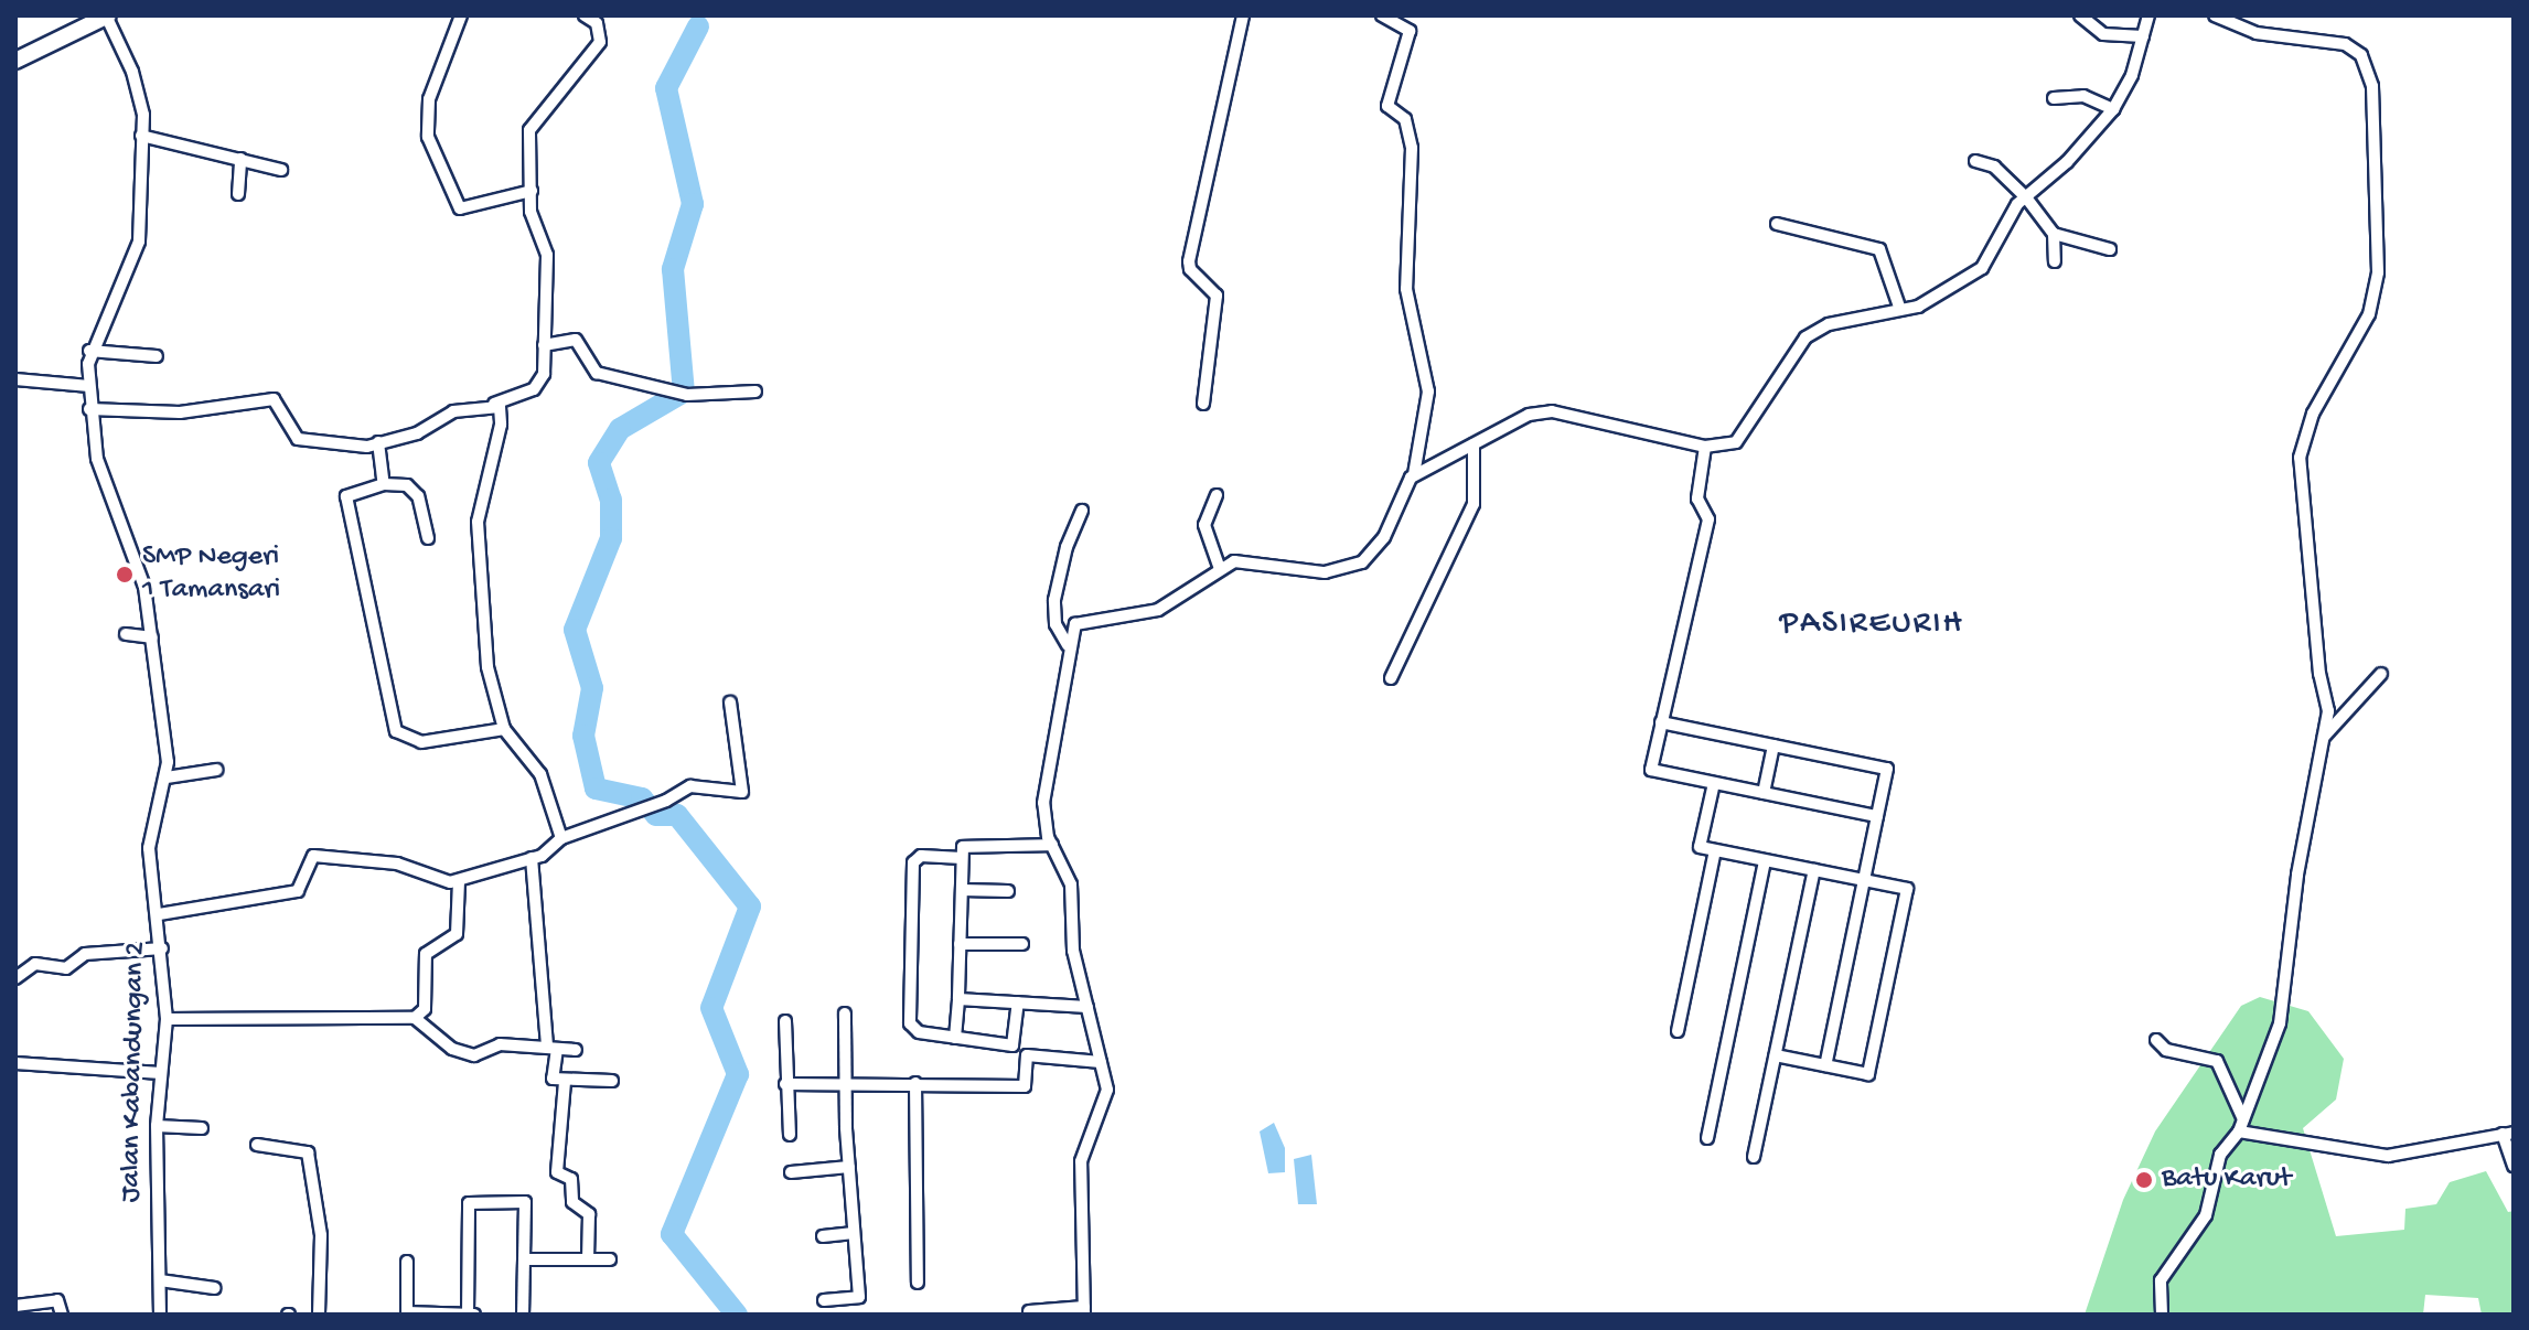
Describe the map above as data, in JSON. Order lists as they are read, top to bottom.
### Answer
{
  "streets": {
    "street": ["Jalan Kabandungan 2"]
  },
  "districts": ["PASIREURIH"],
  "places": ["SMP Negeri 1 Tamansari", "Batu Karut"]
}
